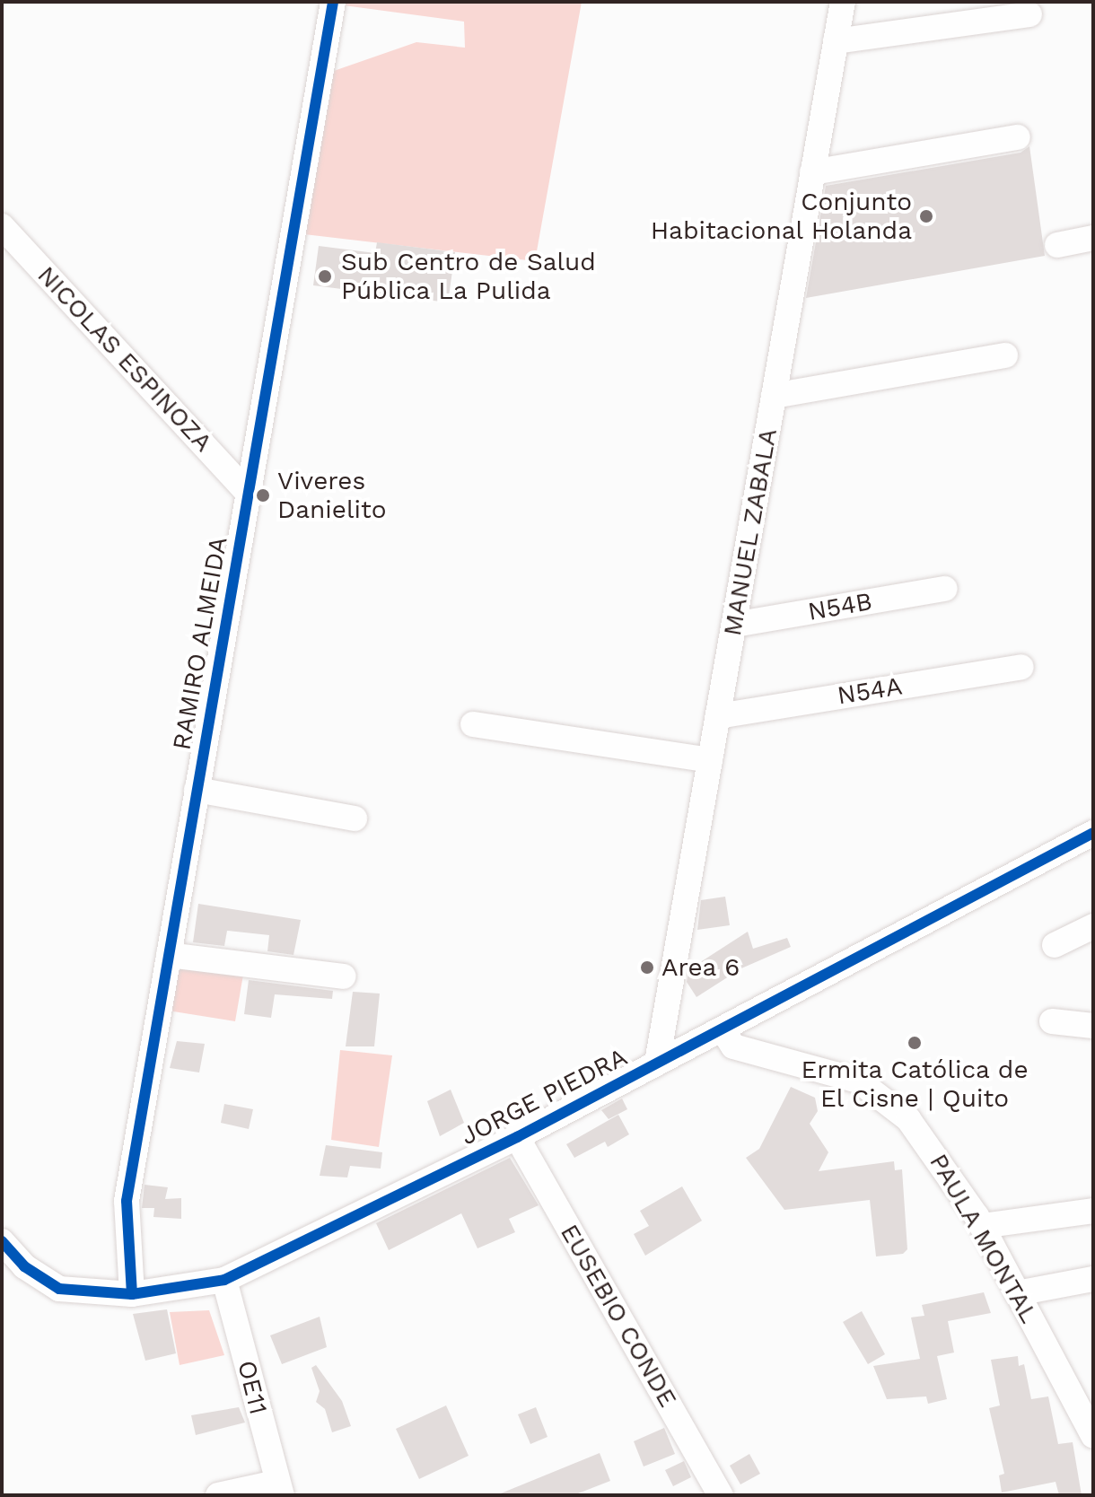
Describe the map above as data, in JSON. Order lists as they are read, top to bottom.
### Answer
{
  "streets": {
    "street": [
      "NICOLAS ESPINOZA",
      "MANUEL ZABALA",
      "N54B",
      "RAMIRO ALMEIDA",
      "N54A",
      "JORGE PIEDRA",
      "PAULA MONTAL",
      "EUSEBIO CONDE",
      "OE11"
    ]
  },
  "crossings": [
    ["NICOLAS ESPINOZA", "RAMIRO ALMEIDA"],
    ["MANUEL ZABALA", "N54B"],
    ["MANUEL ZABALA", "N54A"],
    ["MANUEL ZABALA", "JORGE PIEDRA"],
    ["RAMIRO ALMEIDA", "JORGE PIEDRA"],
    ["JORGE PIEDRA", "PAULA MONTAL"],
    ["JORGE PIEDRA", "EUSEBIO CONDE"],
    ["JORGE PIEDRA", "OE11"]
  ],
  "places": [
    "Conjunto Habitacional Holanda",
    "Sub Centro de Salud Pública La Pulida",
    "Viveres Danielito",
    "Area 6",
    "Ermita Católica de El Cisne | Quito"
  ]
}
